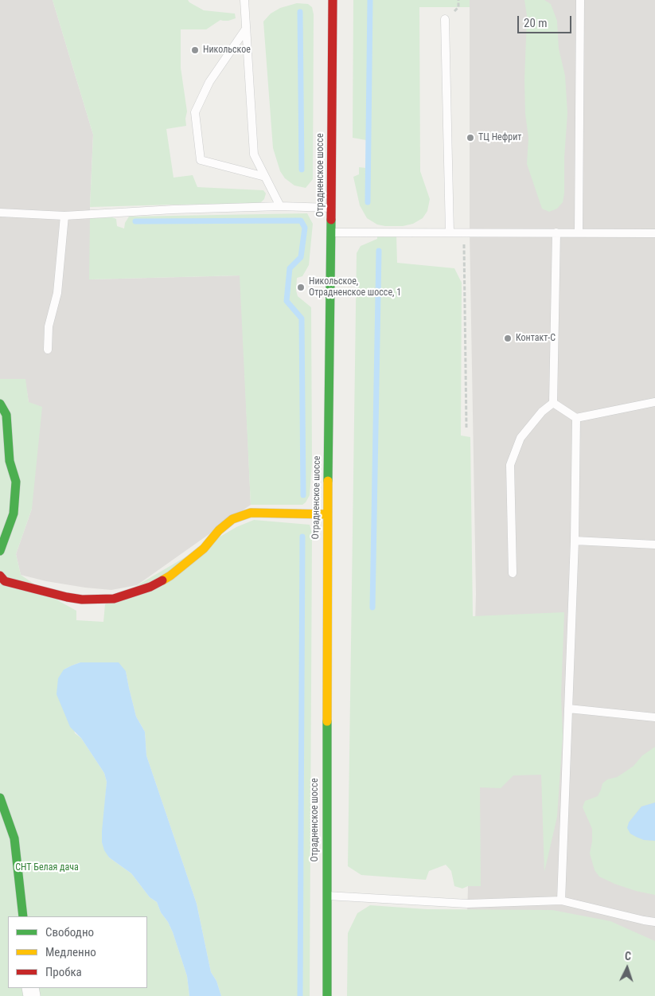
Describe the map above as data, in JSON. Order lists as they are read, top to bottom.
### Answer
{
  "streets": {
    "main road": ["Отрадненское шоссе"]
  },
  "parks": ["СНТ Белая дача"],
  "places": [
    "Никольское",
    "ТЦ Нефрит",
    "Никольское, Отрадненское шоссе, 1",
    "Контакт-С"
  ],
  "legend": ["Свободно", "Медленно", "Пробка"],
  "scale_bar": "20 m",
  "north": "top"
}
